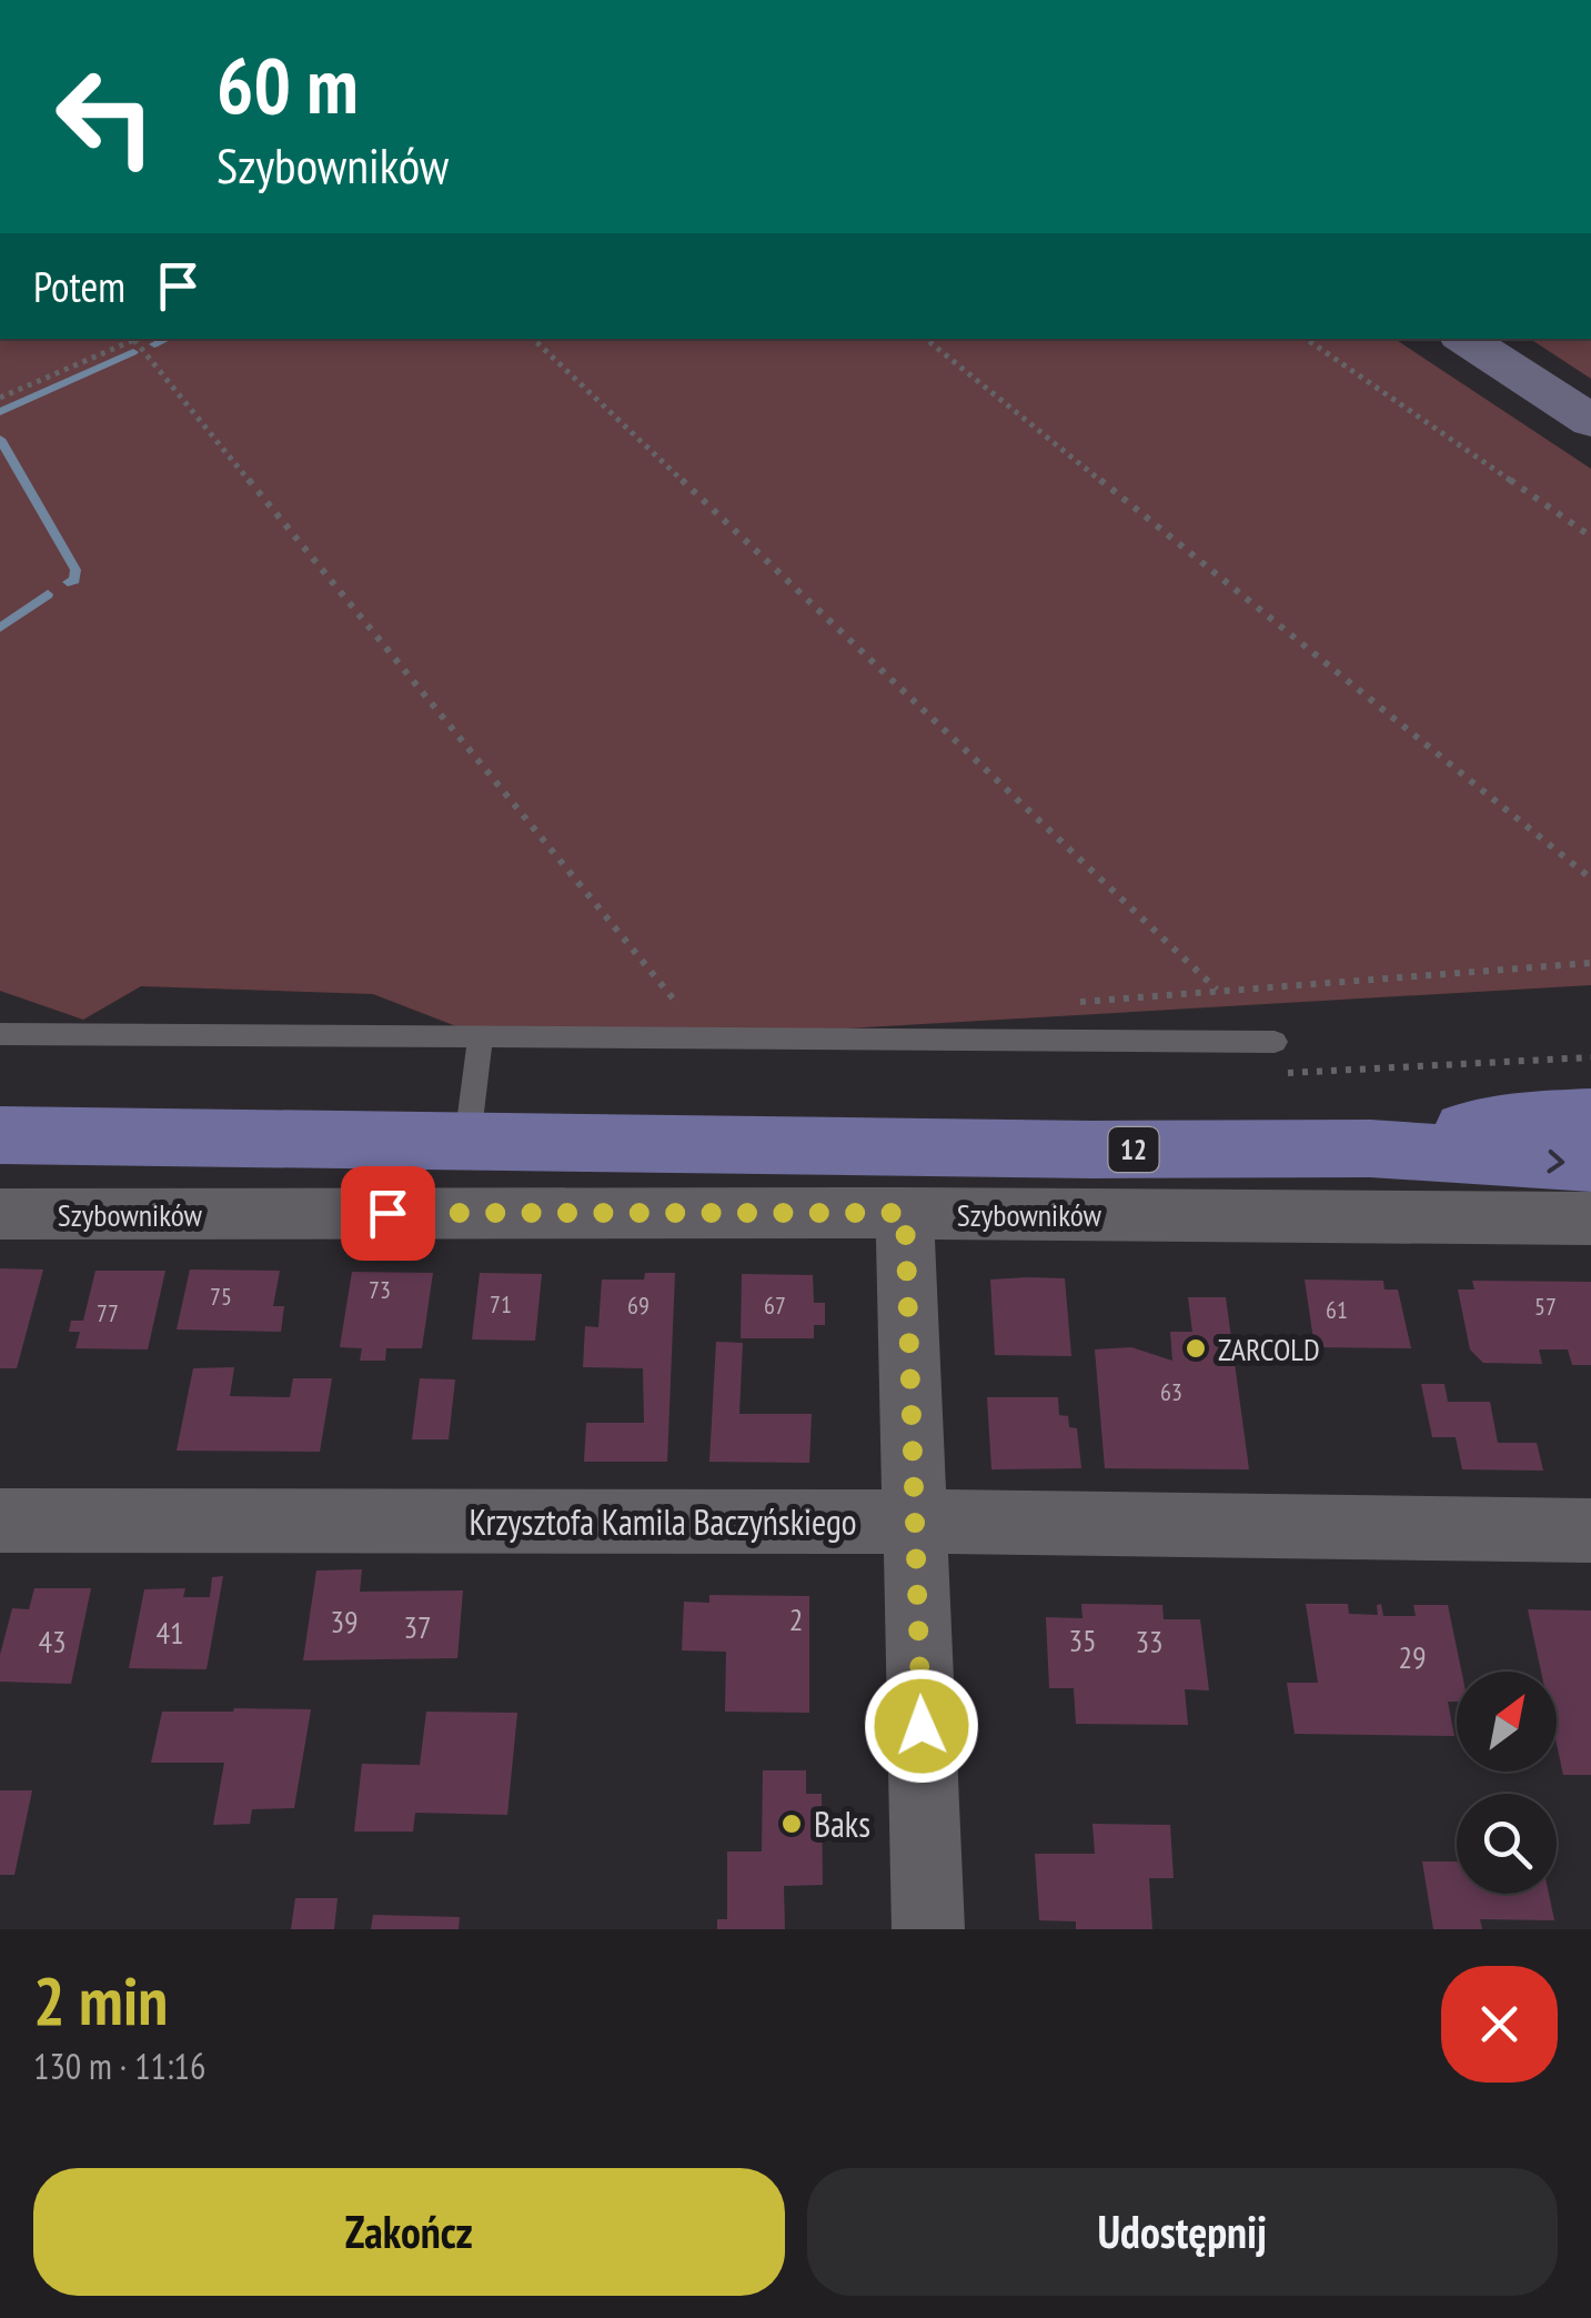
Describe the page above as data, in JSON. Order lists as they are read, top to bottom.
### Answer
{
  "streets": {
    "main road": ["12", "Szybowników"],
    "street": ["Krzysztofa Kamila Baczyńskiego"]
  },
  "places": ["ZARCOLD", "Baks"],
  "house_numbers": [
    "73",
    "75",
    "71",
    "69",
    "67",
    "57",
    "61",
    "77",
    "63",
    "2",
    "39",
    "37",
    "41",
    "35",
    "43",
    "33",
    "29"
  ],
  "north": "top right",
  "page": {
    "turn": ["60 m", "Szybowników"],
    "then": "Potem",
    "heading": ["2 min", "130 m · 11:16"],
    "buttons": ["Zakończ", "Udostępnij"]
  }
}
